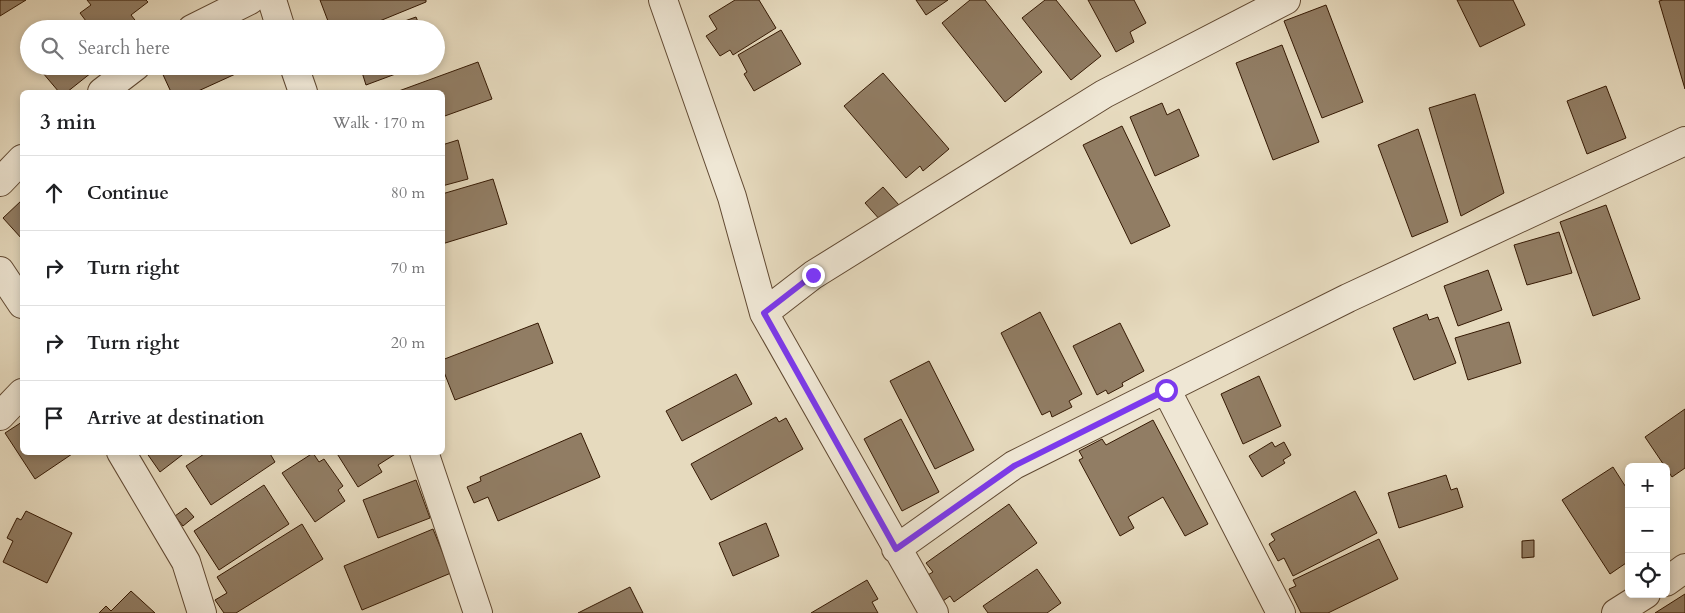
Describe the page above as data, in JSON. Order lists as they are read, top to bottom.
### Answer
{
  "page": {
    "search": "Search here",
    "heading": ["3 min", "Walk · 170 m"],
    "list": [
      ["Continue", "80 m"],
      ["Turn right", "70 m"],
      ["Turn right", "20 m"],
      "Arrive at destination"
    ],
    "map_buttons": ["+", "−"]
  }
}
